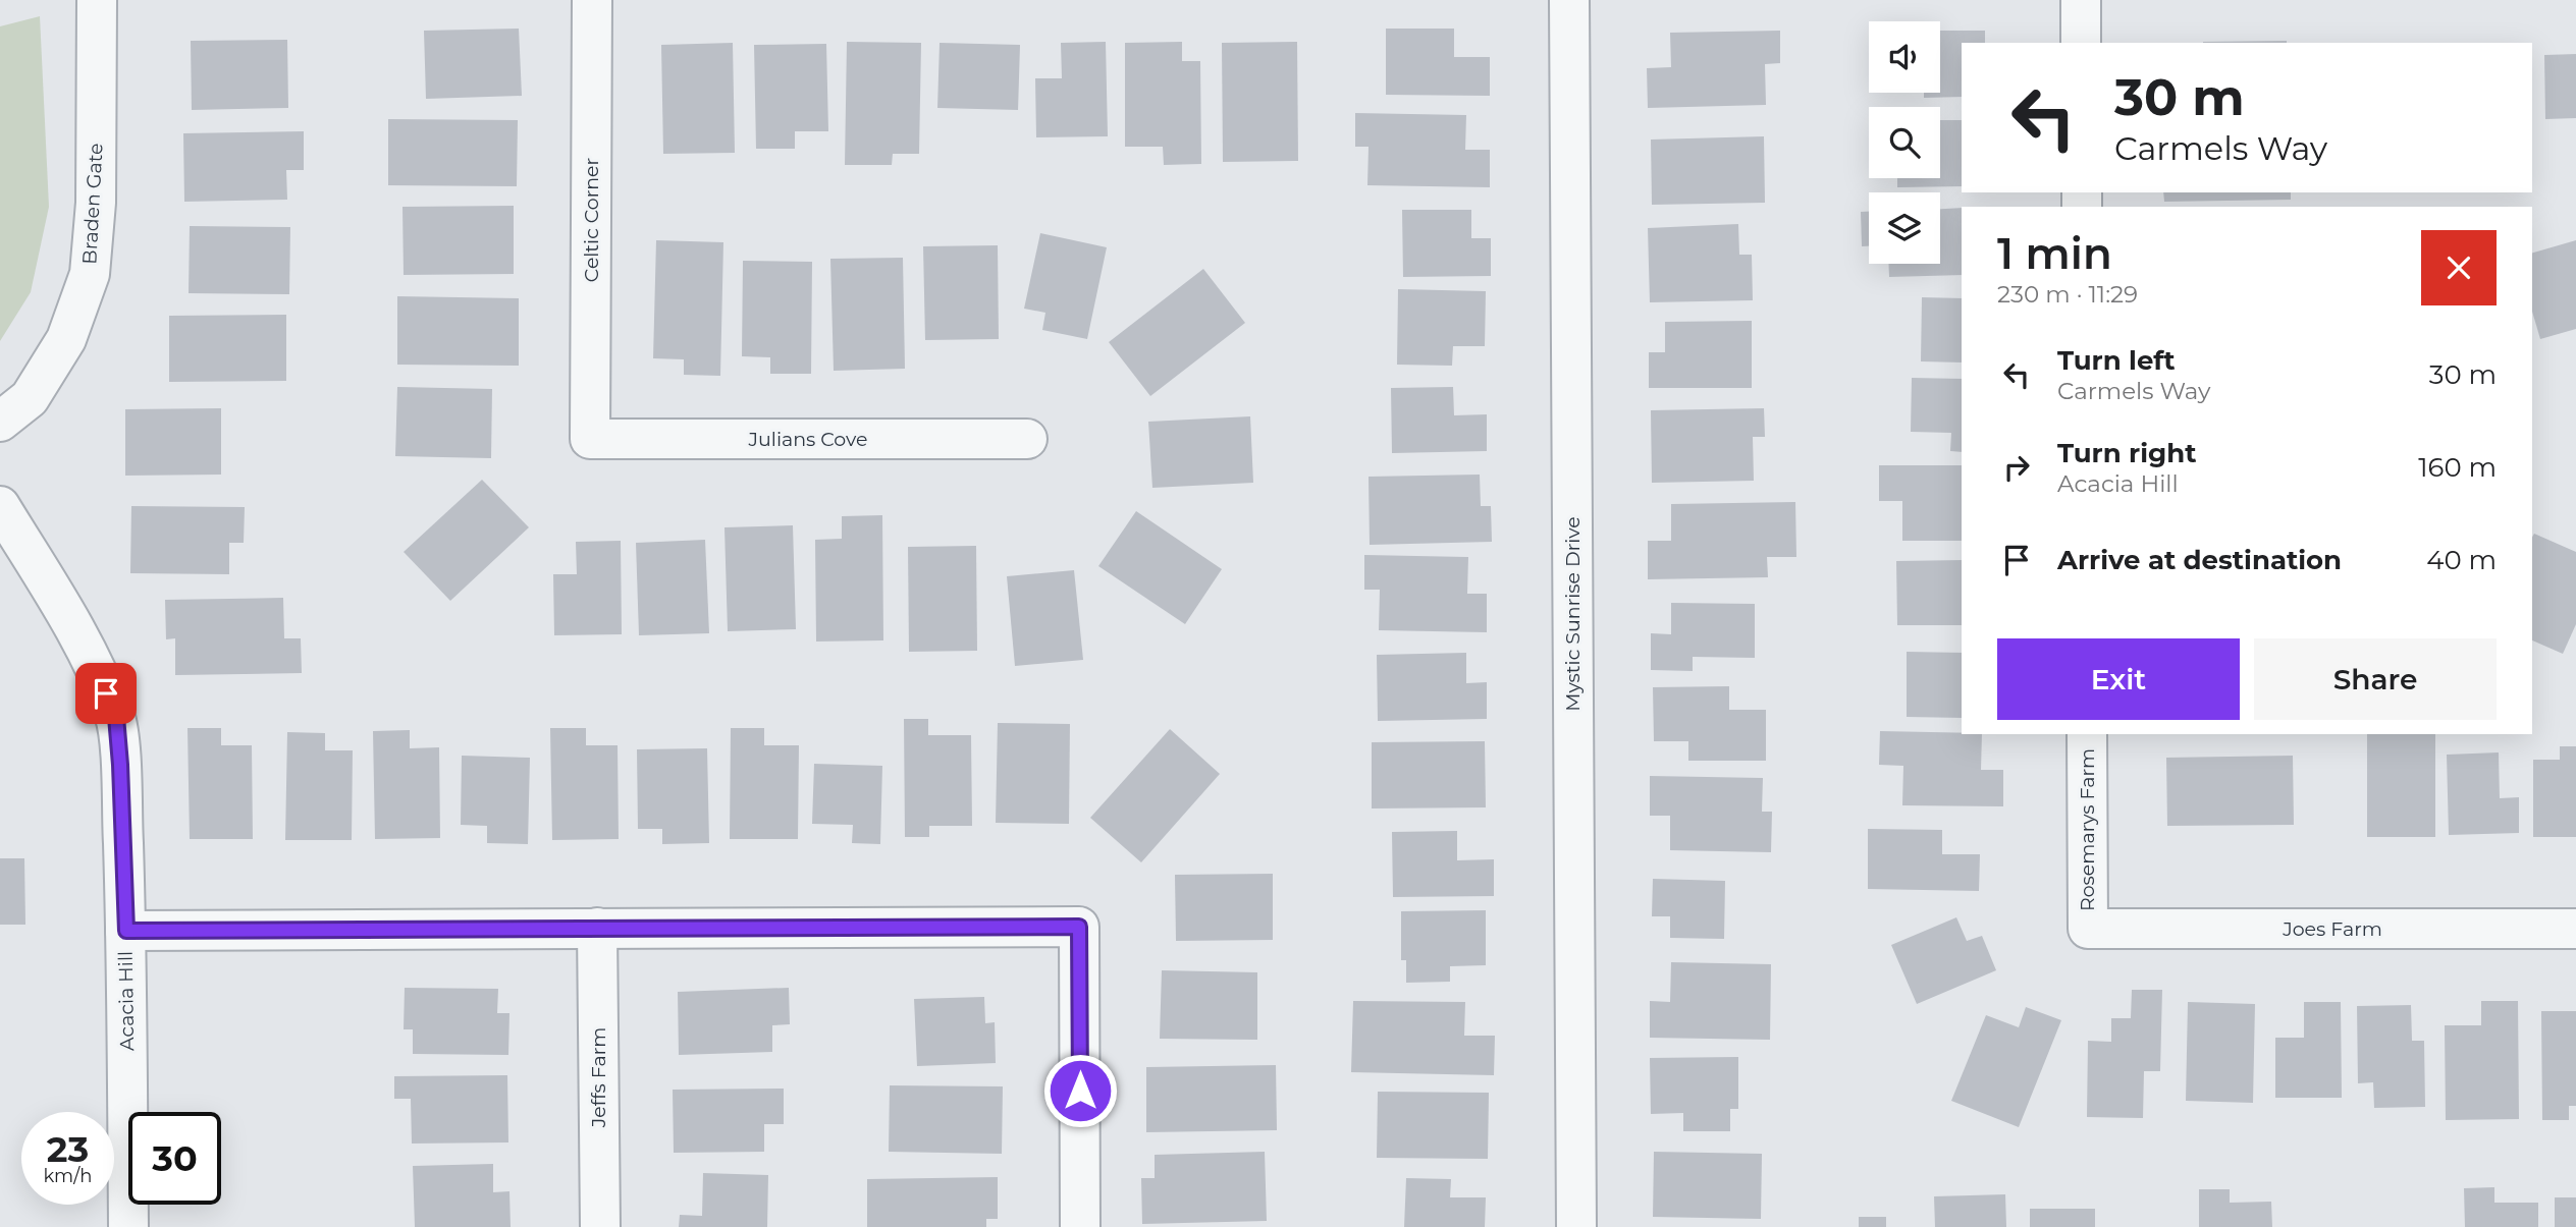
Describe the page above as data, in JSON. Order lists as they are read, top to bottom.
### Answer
{
  "streets": {
    "street": [
      "Braden Gate",
      "Celtic Corner",
      "Julians Cove",
      "Mystic Sunrise Drive",
      "Rosemarys Farm",
      "Joes Farm",
      "Acacia Hill",
      "Jeffs Farm"
    ]
  },
  "crossings": [
    ["Celtic Corner", "Julians Cove"],
    ["Rosemarys Farm", "Joes Farm"]
  ],
  "page": {
    "turn": ["30 m", "Carmels Way"],
    "heading": ["1 min", "230 m · 11:29"],
    "list": [
      {
        "name": "Turn left",
        "note": "Carmels Way",
        "value": "30 m"
      },
      {
        "name": "Turn right",
        "note": "Acacia Hill",
        "value": "160 m"
      },
      {
        "name": "Arrive at destination",
        "value": "40 m"
      }
    ],
    "buttons": ["Exit", "Share"],
    "speed": "23 km/h",
    "limit": "30"
  }
}
